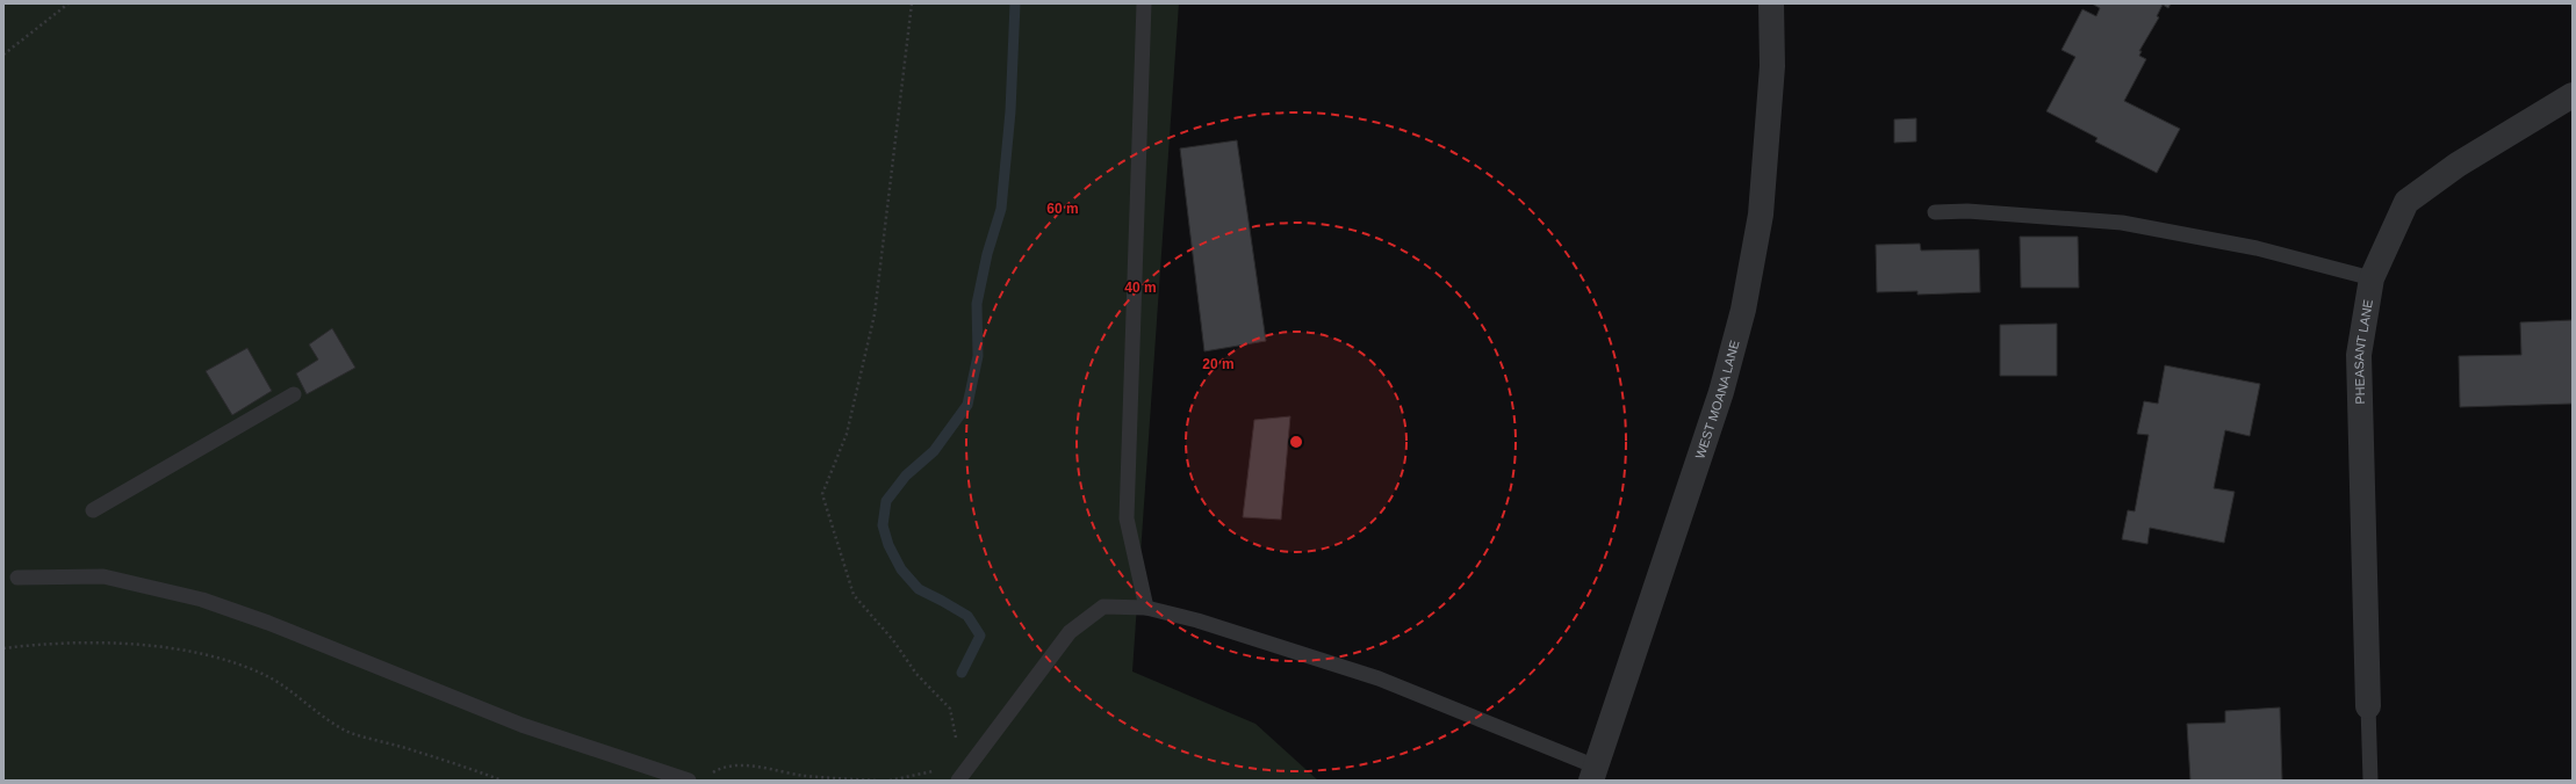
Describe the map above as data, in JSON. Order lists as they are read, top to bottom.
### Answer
{
  "streets": {
    "street": ["PHEASANT LANE", "WEST MOANA LANE"]
  },
  "rings": ["60 m", "40 m", "20 m"]
}
